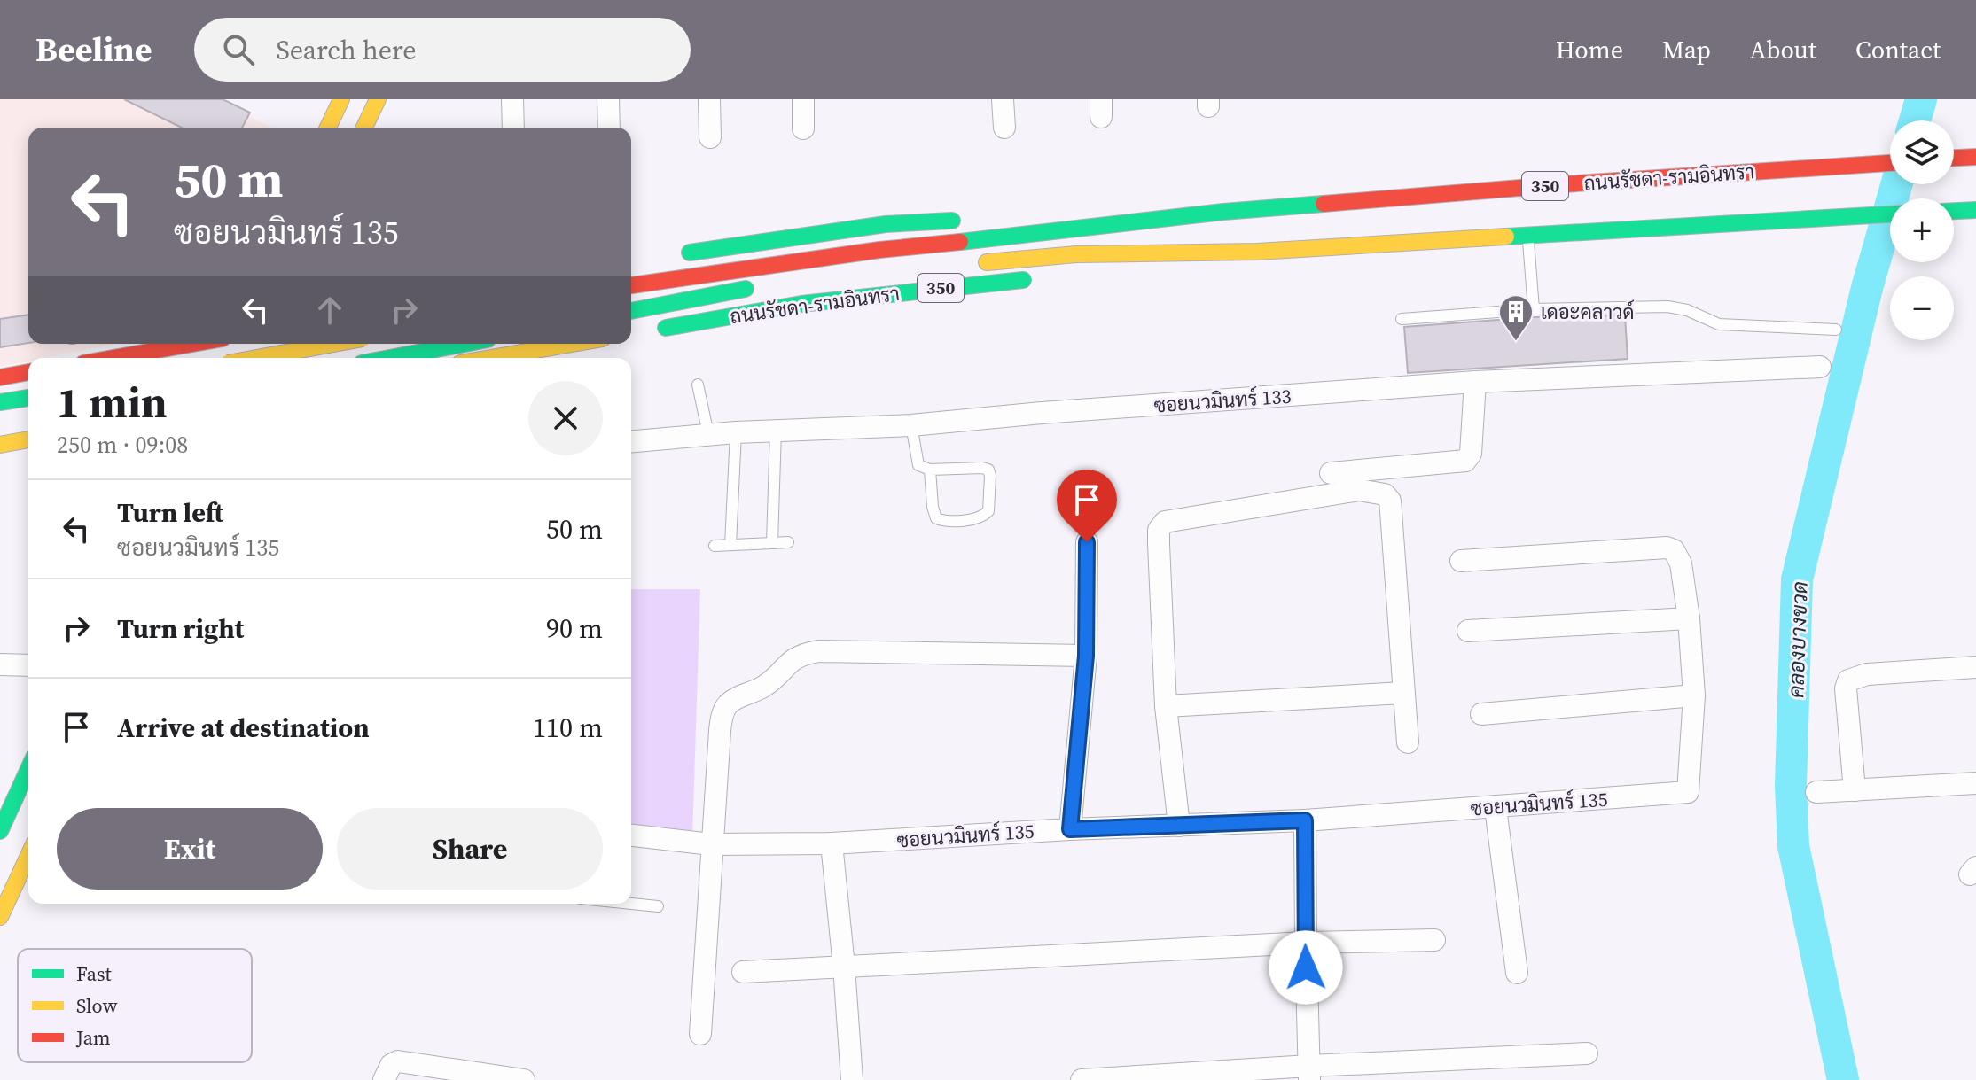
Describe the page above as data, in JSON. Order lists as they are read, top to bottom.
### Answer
{
  "streets": {
    "main road": ["ถนนรัชดา-รามอินทรา", "350"],
    "street": ["ซอยนวมินทร์ 133", "ซอยนวมินทร์ 135"]
  },
  "water": ["คลองบางขวด"],
  "places": {
    "building": ["เดอะคลาวด์"]
  },
  "legend": ["Fast", "Slow", "Jam"],
  "page": {
    "header": "Beeline",
    "search": "Search here",
    "nav": [
      "Home",
      "Map",
      "About",
      "Contact"
    ],
    "map_buttons": ["+", "−"],
    "turn": ["50 m", "ซอยนวมินทร์ 135"],
    "heading": ["1 min", "250 m · 09:08"],
    "list": [
      {
        "name": "Turn left",
        "note": "ซอยนวมินทร์ 135",
        "value": "50 m"
      },
      {
        "name": "Turn right",
        "value": "90 m"
      },
      {
        "name": "Arrive at destination",
        "value": "110 m"
      }
    ],
    "buttons": ["Exit", "Share"]
  }
}
